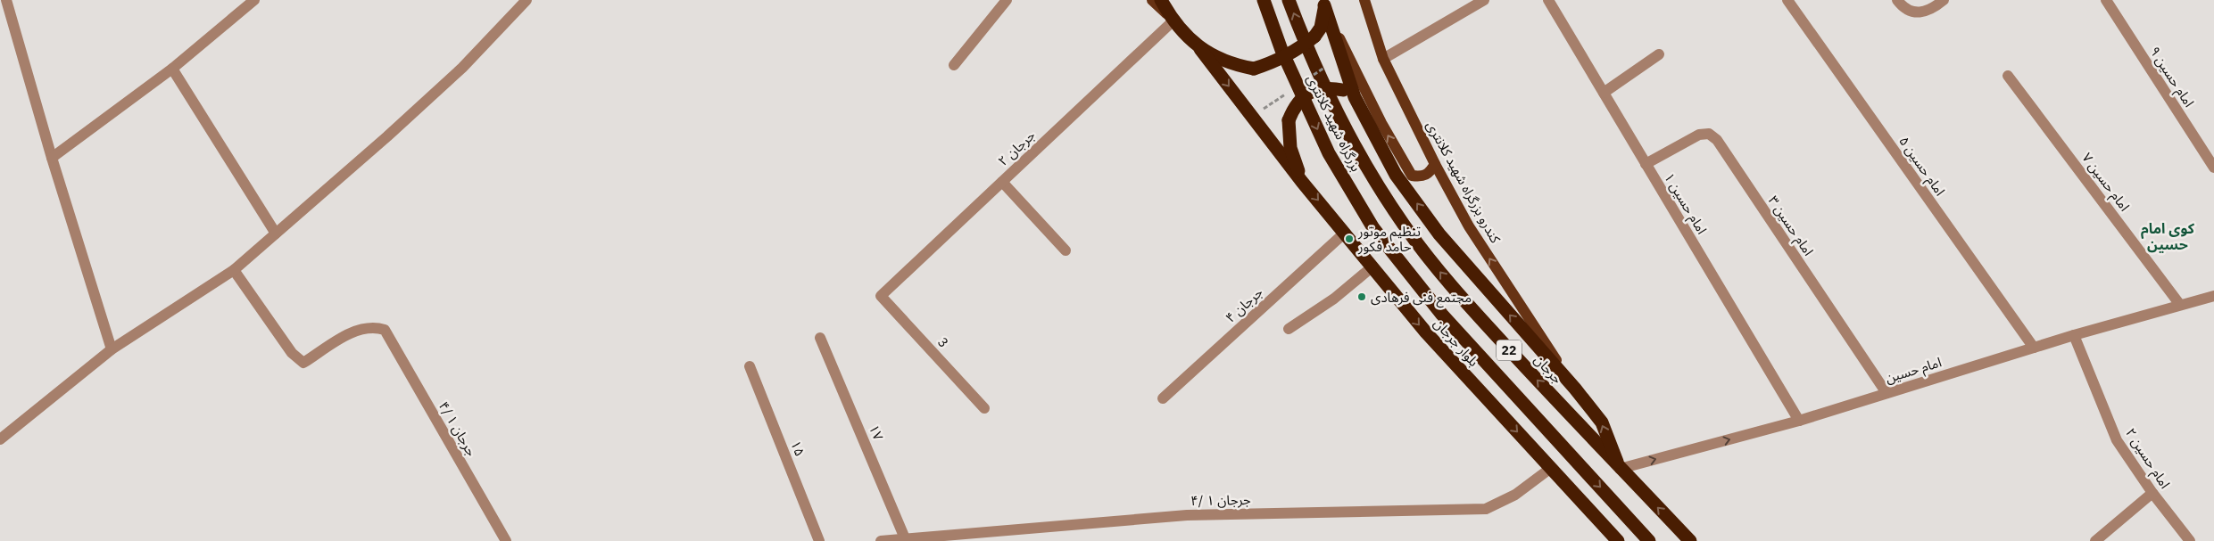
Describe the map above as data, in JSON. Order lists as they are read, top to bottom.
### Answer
{
  "streets": {
    "highway": [
      "بزرگراه شهید کلانتری",
      "بلوار جرجان",
      "22",
      "جرجان"
    ],
    "main road": ["کندرو بزرگراه شهید کلانتری"],
    "street": [
      "امام حسین ۹",
      "جرجان ۲",
      "امام حسین ۵",
      "امام حسین ۷",
      "امام حسین ۱",
      "امام حسین ۳",
      "۴ جرجان",
      "3",
      "امام حسین",
      "جرجان ۱ /۴",
      "۱۷",
      "۱۵",
      "امام حسین ۲"
    ]
  },
  "crossings": [
    ["بزرگراه شهید کلانتری", "جرجان"],
    ["جرجان ۲", "3"],
    ["جرجان ۲", "بلوار جرجان"],
    ["امام حسین ۵", "امام حسین"],
    ["امام حسین ۷", "امام حسین"],
    ["امام حسین ۱", "امام حسین ۳"],
    ["امام حسین ۱", "امام حسین"],
    ["امام حسین ۳", "امام حسین"],
    ["۴ جرجان", "بلوار جرجان"],
    ["بلوار جرجان", "جرجان ۱ /۴"],
    ["جرجان", "امام حسین"],
    ["امام حسین", "امام حسین ۲"],
    ["جرجان ۱ /۴", "۱۷"]
  ],
  "one_way": ["کندرو بزرگراه شهید کلانتری"],
  "districts": ["کوی امام حسین"],
  "places": ["تنظیم موتور حامد فکور", "مجتمع فنی فرهادی"]
}
